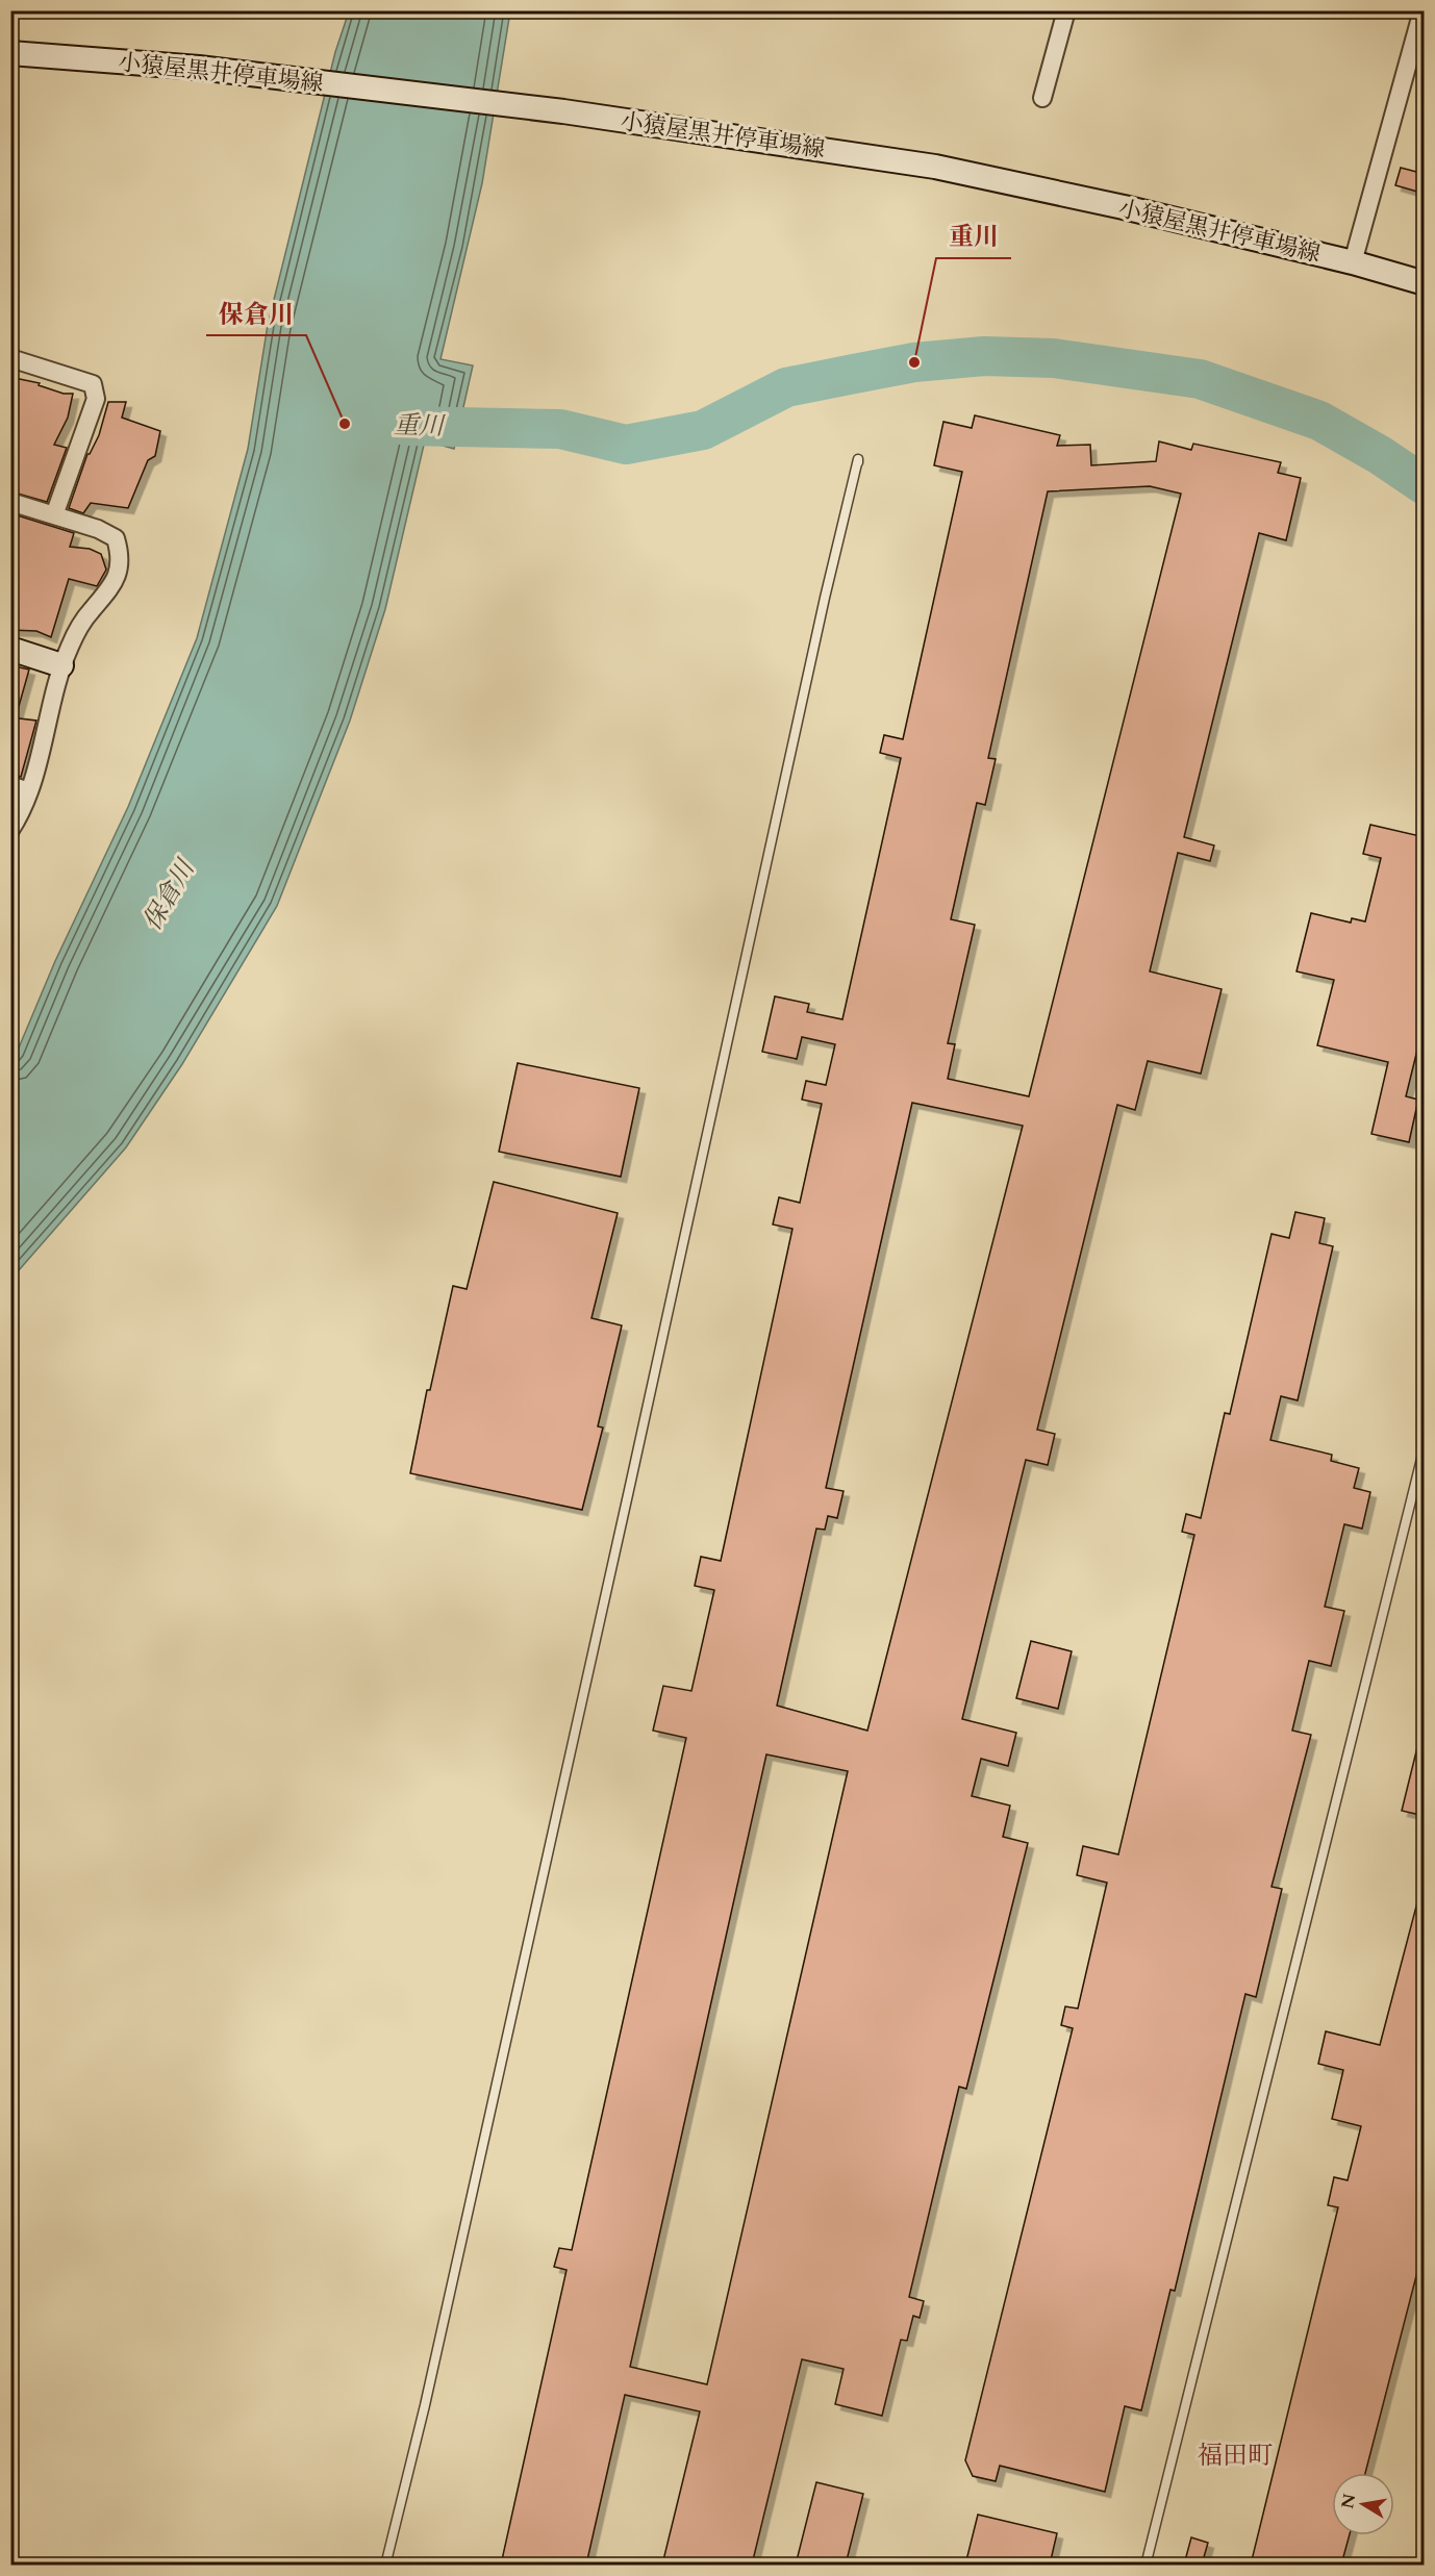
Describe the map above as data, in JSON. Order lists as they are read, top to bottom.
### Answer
{
  "streets": {
    "main road": ["小猿屋黒井停車場線"]
  },
  "districts": ["福田町"],
  "water": ["重川", "保倉川"],
  "places": ["重川", "保倉川"],
  "north": "left"
}
